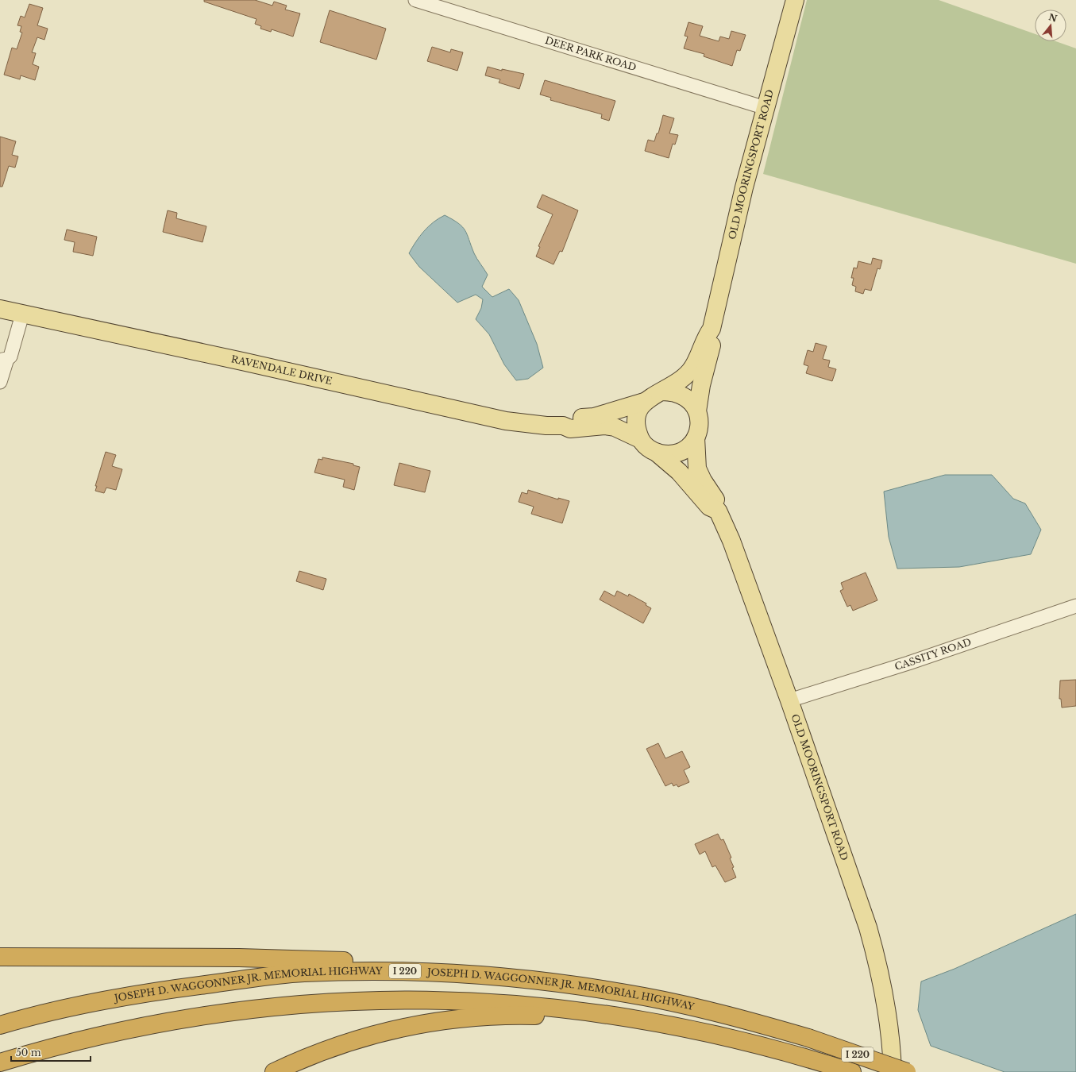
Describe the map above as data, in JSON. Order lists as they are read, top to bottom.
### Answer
{
  "streets": {
    "highway": ["I 220", "JOSEPH D. WAGGONNER JR. MEMORIAL HIGHWAY"],
    "main road": ["OLD MOORINGSPORT ROAD", "RAVENDALE DRIVE"],
    "street": ["DEER PARK ROAD", "CASSITY ROAD"]
  },
  "crossings": [
    ["DEER PARK ROAD", "OLD MOORINGSPORT ROAD"],
    ["OLD MOORINGSPORT ROAD", "RAVENDALE DRIVE"],
    ["OLD MOORINGSPORT ROAD", "CASSITY ROAD"]
  ],
  "scale_bar": "50 m",
  "north": "top"
}
